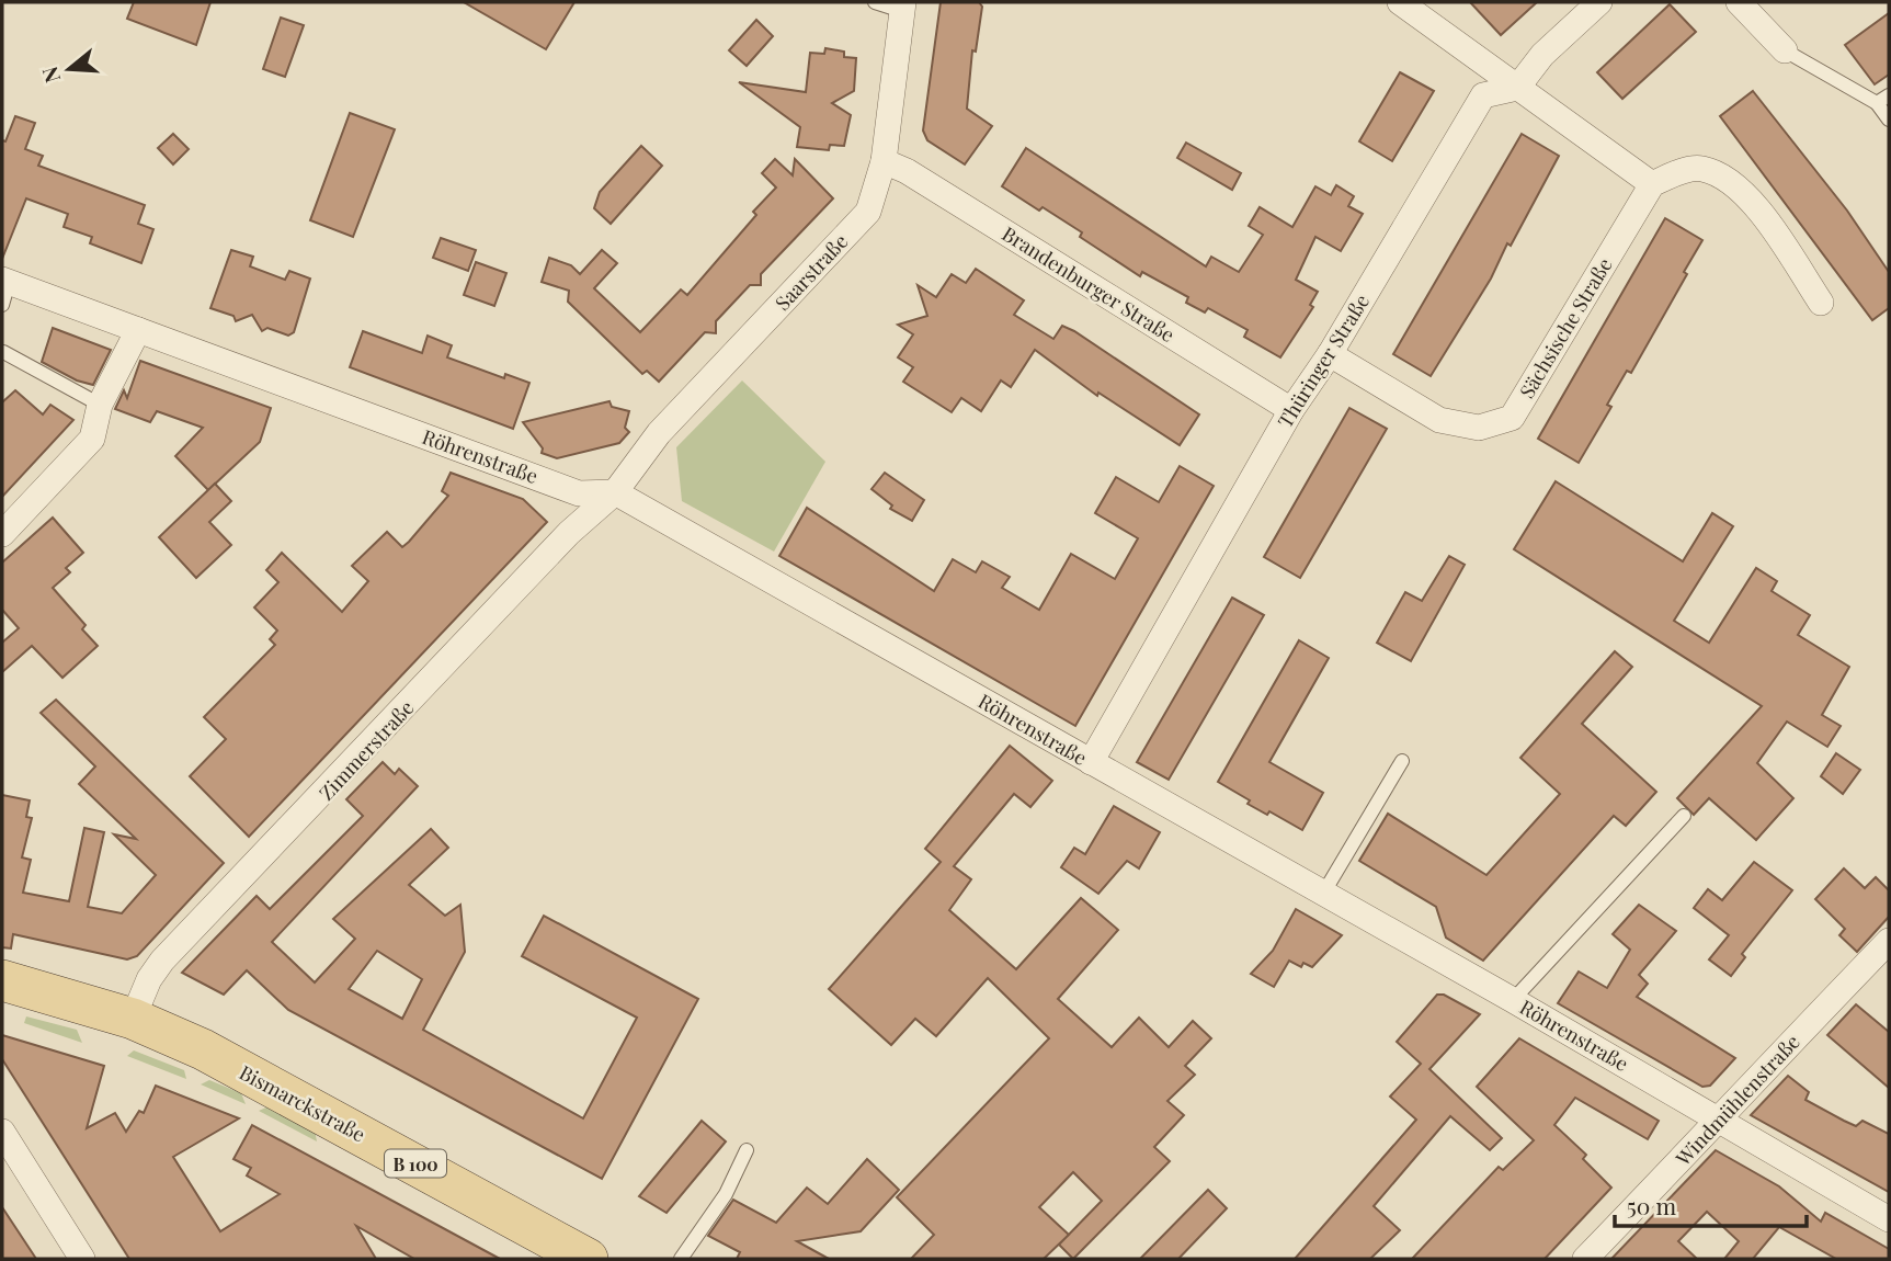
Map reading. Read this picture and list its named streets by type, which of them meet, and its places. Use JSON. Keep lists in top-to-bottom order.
{
  "streets": {
    "main road": ["Bismarckstraße", "B 100"],
    "street": [
      "Saarstraße",
      "Brandenburger Straße",
      "Sächsische Straße",
      "Thüringer Straße",
      "Röhrenstraße",
      "Zimmerstraße",
      "Windmühlenstraße"
    ]
  },
  "crossings": [
    ["Saarstraße", "Brandenburger Straße"],
    ["Saarstraße", "Röhrenstraße"],
    ["Saarstraße", "Zimmerstraße"],
    ["Brandenburger Straße", "Thüringer Straße"],
    ["Sächsische Straße", "Thüringer Straße"],
    ["Thüringer Straße", "Röhrenstraße"],
    ["Röhrenstraße", "Zimmerstraße"],
    ["Röhrenstraße", "Windmühlenstraße"],
    ["Zimmerstraße", "Bismarckstraße"]
  ],
  "scale_bar": "50 m",
  "north": "left"
}
